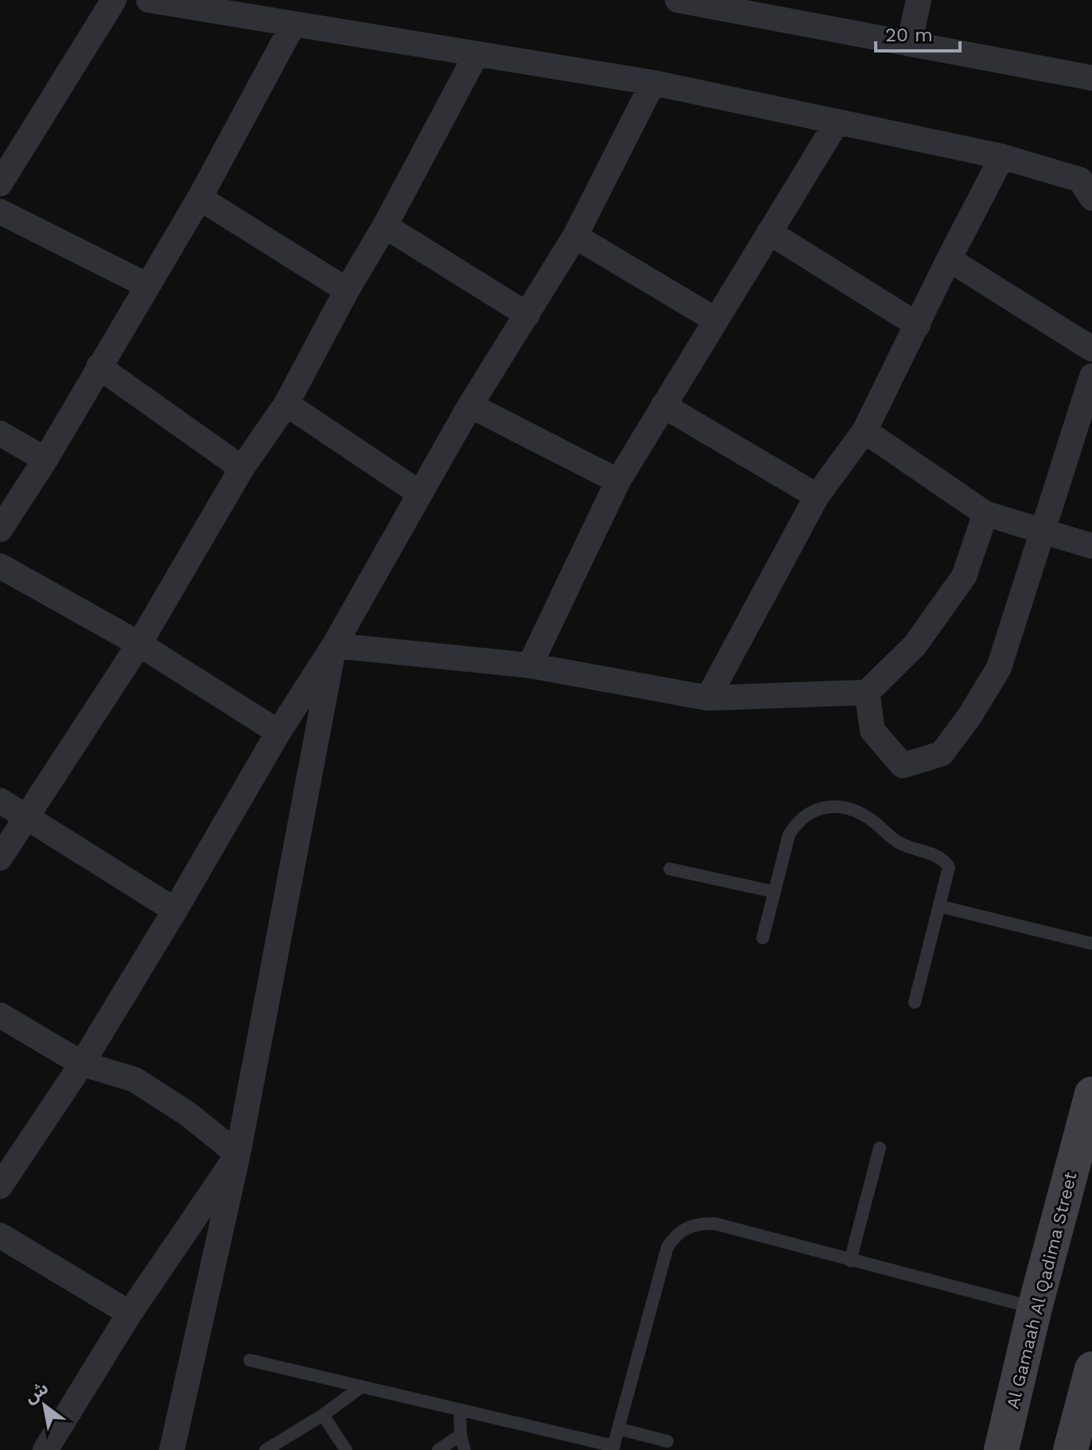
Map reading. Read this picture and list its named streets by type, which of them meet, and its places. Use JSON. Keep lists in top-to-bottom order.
{
  "streets": {
    "main road": ["Al Gamaah Al Qadima Street"]
  },
  "scale_bar": "20 m",
  "north": "top left"
}
